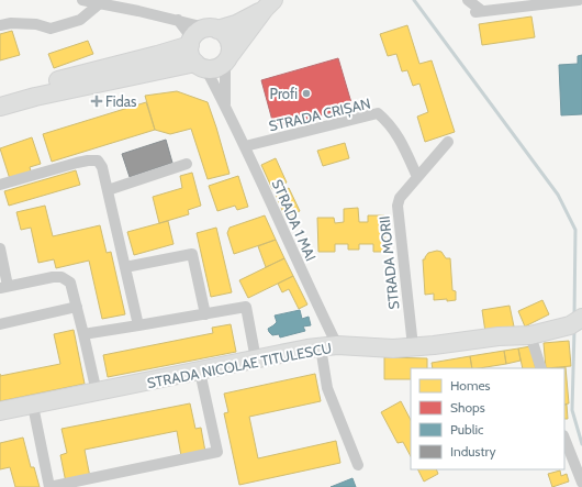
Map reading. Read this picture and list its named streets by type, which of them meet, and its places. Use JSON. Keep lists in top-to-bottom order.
{
  "streets": {
    "main road": ["STRADA NICOLAE TITULESCU"],
    "street": ["STRADA CRIȘAN", "STRADA 1 MAI", "STRADA MORII"]
  },
  "crossings": [
    ["STRADA CRIȘAN", "STRADA 1 MAI"],
    ["STRADA CRIȘAN", "STRADA MORII"],
    ["STRADA 1 MAI", "STRADA NICOLAE TITULESCU"],
    ["STRADA MORII", "STRADA NICOLAE TITULESCU"]
  ],
  "places": {
    "other": ["Profi"],
    "health": ["Fidas"]
  },
  "legend": [
    "Homes",
    "Shops",
    "Public",
    "Industry"
  ]
}
